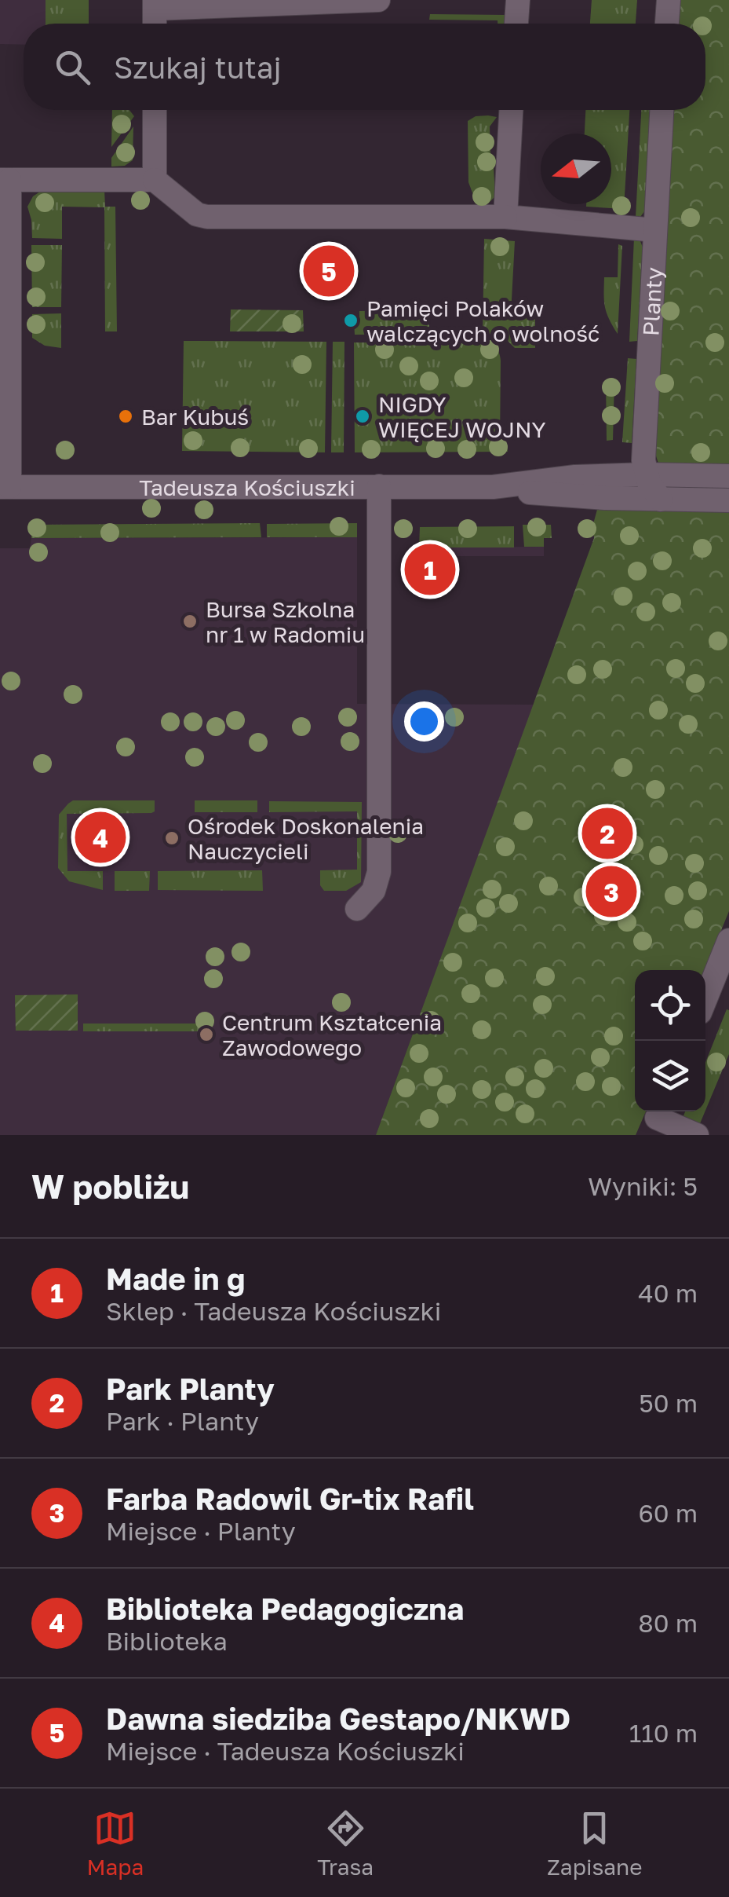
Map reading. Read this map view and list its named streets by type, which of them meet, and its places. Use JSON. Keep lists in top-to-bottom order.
{
  "streets": {
    "street": ["Planty", "Tadeusza Kościuszki"]
  },
  "crossings": [
    ["Planty", "Tadeusza Kościuszki"]
  ],
  "places": [
    "Pamięci Polaków walczących o wolność",
    "Bar Kubuś",
    "NIGDY WIĘCEJ WOJNY",
    "Bursa Szkolna nr 1 w Radomiu",
    "Ośrodek Doskonalenia Nauczycieli",
    "Centrum Kształcenia Zawodowego"
  ],
  "north": "left",
  "page": {
    "search": "Szukaj tutaj",
    "pins": [
      "5",
      "1",
      "2",
      "4",
      "3"
    ],
    "heading": ["W pobliżu", "Wyniki: 5"],
    "list": [
      {
        "mark": "1",
        "name": "Made in g",
        "note": "Sklep · Tadeusza Kościuszki",
        "value": "40 m"
      },
      {
        "mark": "2",
        "name": "Park Planty",
        "note": "Park · Planty",
        "value": "50 m"
      },
      {
        "mark": "3",
        "name": "Farba Radowil Gr-tix Rafil",
        "note": "Miejsce · Planty",
        "value": "60 m"
      },
      {
        "mark": "4",
        "name": "Biblioteka Pedagogiczna",
        "note": "Biblioteka",
        "value": "80 m"
      },
      {
        "mark": "5",
        "name": "Dawna siedziba Gestapo/NKWD",
        "note": "Miejsce · Tadeusza Kościuszki",
        "value": "110 m"
      }
    ],
    "nav": ["Mapa", "Trasa", "Zapisane"]
  }
}
